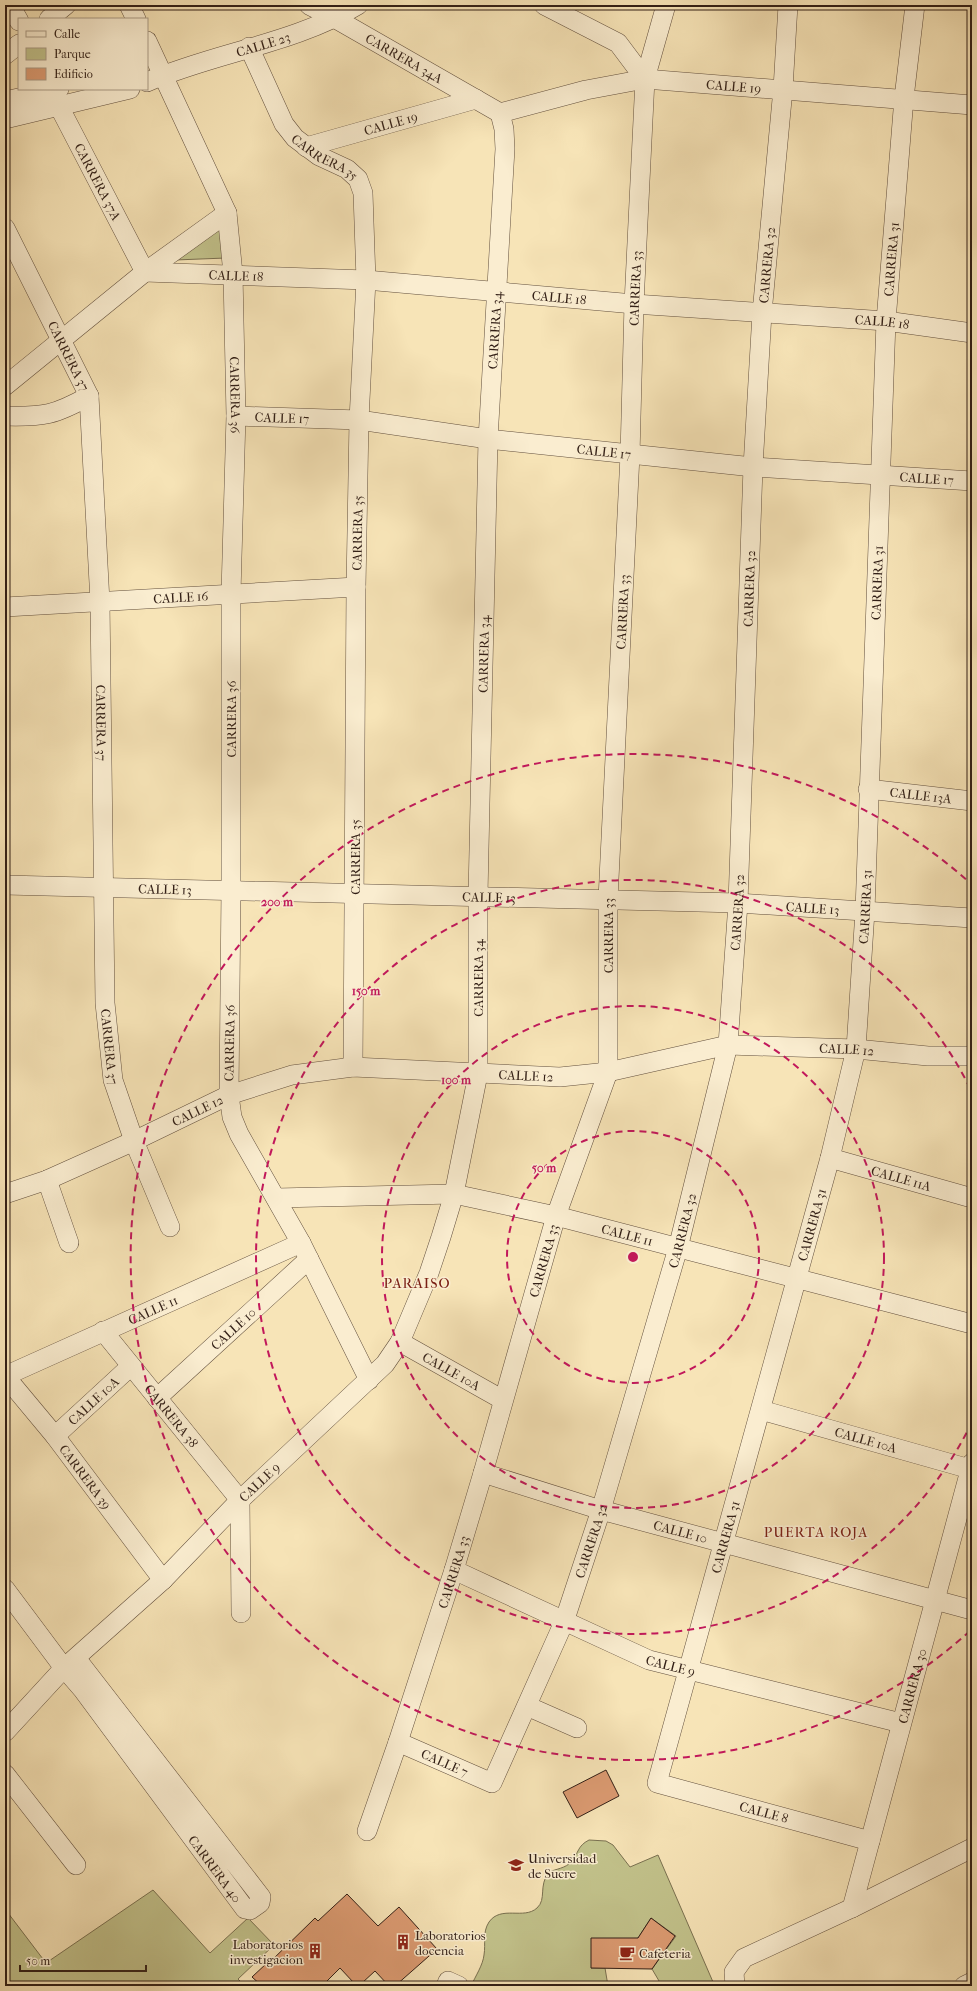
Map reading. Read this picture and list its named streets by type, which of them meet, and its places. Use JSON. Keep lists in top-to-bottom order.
{
  "streets": {
    "street": [
      "CALLE 23",
      "CARRERA 34A",
      "CALLE 19",
      "CARRERA 35",
      "CARRERA 37A",
      "CARRERA 31",
      "CARRERA 32",
      "CALLE 18",
      "CARRERA 33",
      "CARRERA 34",
      "CARRERA 37",
      "CARRERA 36",
      "CALLE 17",
      "CALLE 16",
      "CALLE 13A",
      "CALLE 13",
      "CALLE 12",
      "CALLE 11A",
      "CALLE 11",
      "CALLE 10",
      "CALLE 10A",
      "CARRERA 38",
      "CARRERA 39",
      "CALLE 9",
      "CARRERA 30",
      "CALLE 7",
      "CALLE 8",
      "CARRERA 40"
    ]
  },
  "crossings": [
    ["CALLE 23", "CARRERA 34A"],
    ["CALLE 23", "CARRERA 35"],
    ["CALLE 23", "CARRERA 36"],
    ["CARRERA 34A", "CALLE 19"],
    ["CARRERA 34A", "CARRERA 34"],
    ["CALLE 19", "CARRERA 35"],
    ["CALLE 19", "CARRERA 31"],
    ["CALLE 19", "CARRERA 32"],
    ["CALLE 19", "CARRERA 33"],
    ["CALLE 19", "CARRERA 34"],
    ["CARRERA 35", "CALLE 18"],
    ["CARRERA 35", "CALLE 17"],
    ["CARRERA 35", "CALLE 16"],
    ["CARRERA 35", "CALLE 13"],
    ["CARRERA 35", "CALLE 12"],
    ["CARRERA 37A", "CALLE 18"],
    ["CARRERA 31", "CALLE 18"],
    ["CARRERA 31", "CALLE 17"],
    ["CARRERA 31", "CALLE 13A"],
    ["CARRERA 31", "CALLE 13"],
    ["CARRERA 31", "CALLE 12"],
    ["CARRERA 31", "CALLE 11A"],
    ["CARRERA 31", "CALLE 11"],
    ["CARRERA 31", "CALLE 10"],
    ["CARRERA 31", "CALLE 10A"],
    ["CARRERA 31", "CALLE 9"],
    ["CARRERA 31", "CALLE 8"],
    ["CARRERA 32", "CALLE 18"],
    ["CARRERA 32", "CALLE 17"],
    ["CARRERA 32", "CALLE 13"],
    ["CARRERA 32", "CALLE 12"],
    ["CARRERA 32", "CALLE 11"],
    ["CARRERA 32", "CALLE 10"],
    ["CARRERA 32", "CALLE 9"],
    ["CARRERA 32", "CALLE 7"],
    ["CALLE 18", "CARRERA 33"],
    ["CALLE 18", "CARRERA 34"],
    ["CALLE 18", "CARRERA 36"],
    ["CARRERA 33", "CALLE 17"],
    ["CARRERA 33", "CALLE 13"],
    ["CARRERA 33", "CALLE 12"],
    ["CARRERA 33", "CALLE 11"],
    ["CARRERA 33", "CALLE 10"],
    ["CARRERA 33", "CALLE 10A"],
    ["CARRERA 33", "CALLE 9"],
    ["CARRERA 33", "CALLE 7"],
    ["CARRERA 34", "CALLE 17"],
    ["CARRERA 34", "CALLE 13"],
    ["CARRERA 34", "CALLE 12"],
    ["CARRERA 34", "CALLE 11"],
    ["CARRERA 34", "CALLE 9"],
    ["CARRERA 37", "CALLE 16"],
    ["CARRERA 37", "CALLE 13"],
    ["CARRERA 37", "CALLE 12"],
    ["CARRERA 36", "CALLE 17"],
    ["CARRERA 36", "CALLE 16"],
    ["CARRERA 36", "CALLE 13"],
    ["CARRERA 36", "CALLE 12"],
    ["CARRERA 36", "CALLE 11"],
    ["CARRERA 36", "CALLE 10"],
    ["CARRERA 36", "CALLE 9"],
    ["CALLE 11", "CARRERA 38"],
    ["CALLE 11", "CARRERA 39"],
    ["CALLE 11", "CALLE 9"],
    ["CALLE 10", "CARRERA 38"],
    ["CALLE 10", "CARRERA 30"],
    ["CALLE 10A", "CARRERA 38"],
    ["CALLE 10A", "CARRERA 39"],
    ["CALLE 10A", "CALLE 9"],
    ["CALLE 10A", "CARRERA 30"],
    ["CARRERA 38", "CALLE 9"],
    ["CARRERA 39", "CALLE 9"],
    ["CALLE 9", "CARRERA 30"],
    ["CALLE 9", "CARRERA 40"],
    ["CARRERA 30", "CALLE 8"]
  ],
  "districts": ["PARAISO", "PUERTA ROJA"],
  "places": {
    "school or university": ["Universidad de Sucre"],
    "building": ["Laboratorios docencia", "Laboratorios investigacion"],
    "cafe": ["Cafeteria"]
  },
  "legend": ["Calle", "Parque", "Edificio"],
  "scale_bar": "50 m",
  "rings": [
    "200 m",
    "150 m",
    "100 m",
    "50 m"
  ]
}
